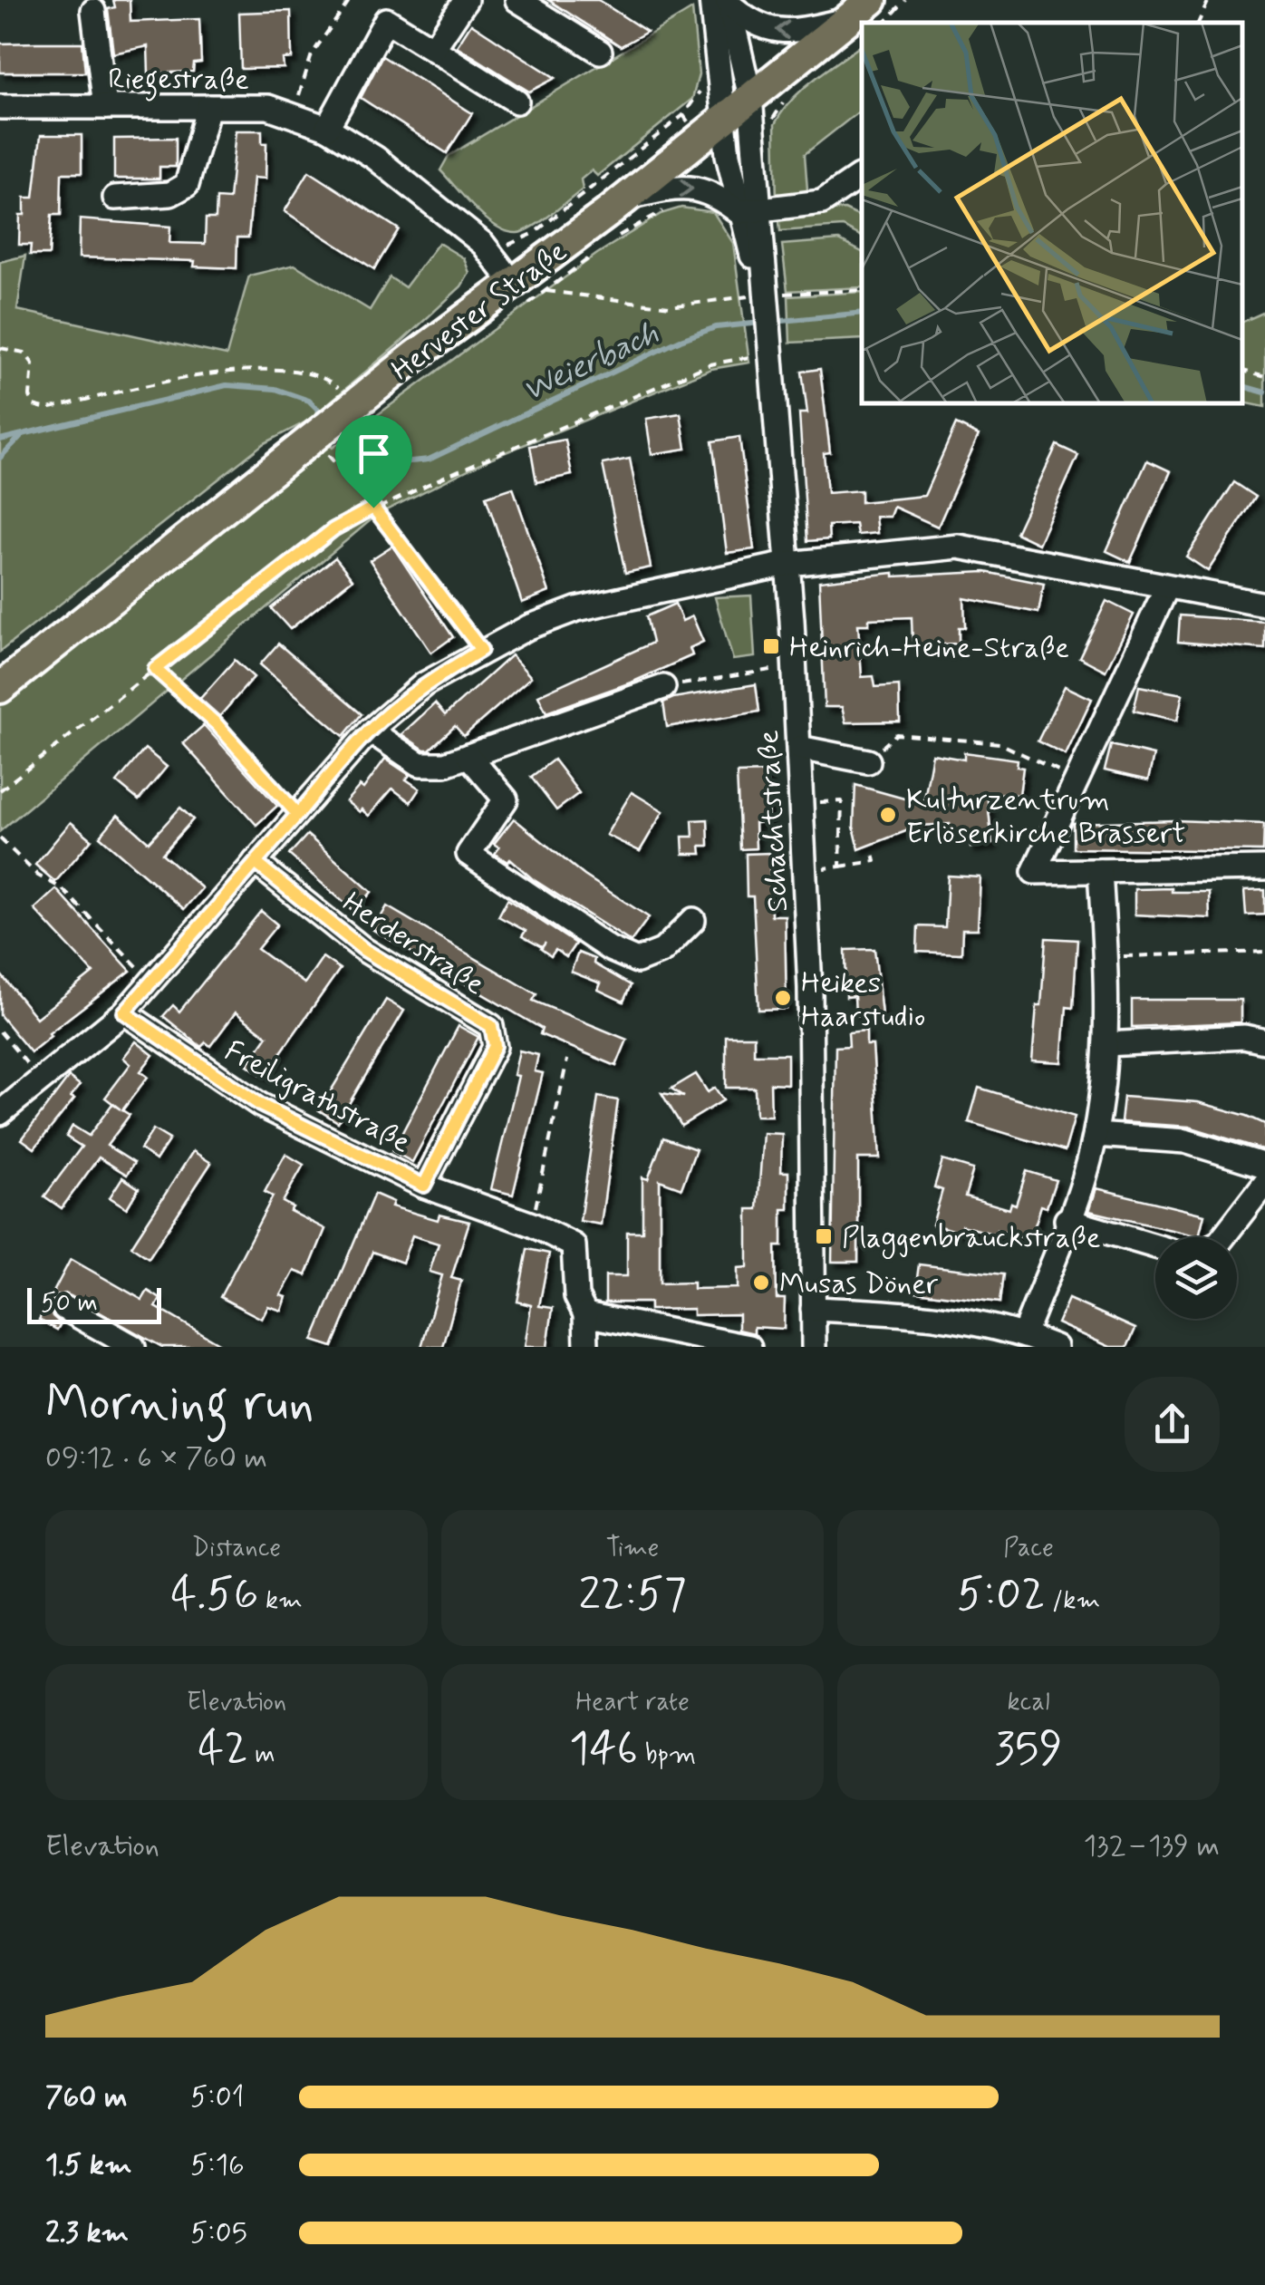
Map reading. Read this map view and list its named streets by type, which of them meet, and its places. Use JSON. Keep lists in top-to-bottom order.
{
  "streets": {
    "main road": ["Hervester Straße"],
    "street": [
      "Riegestraße",
      "Schachtstraße",
      "Herderstraße",
      "Freiligrathstraße"
    ]
  },
  "crossings": [
    ["Riegestraße", "Hervester Straße"],
    ["Hervester Straße", "Schachtstraße"],
    ["Herderstraße", "Freiligrathstraße"]
  ],
  "water": ["Weierbach"],
  "places": {
    "transit": ["Heinrich-Heine-Straße", "Plaggenbrauckstraße"],
    "other": ["Kulturzentrum Erlöserkirche Brassert", "Heikes Haarstudio", "Musas Döner"]
  },
  "scale_bar": "50 m",
  "page": {
    "scale": "50 m",
    "heading": ["Morning run", "09:12 · 6 × 760 m"],
    "stats": [
      ["Distance", "4.56 km"],
      ["Time", "22:57"],
      ["Pace", "5:02 /km"],
      ["Elevation", "42 m"],
      ["Heart rate", "146 bpm"],
      ["kcal", "359"]
    ],
    "chart": ["Elevation", "132–139 m"],
    "list": [
      {
        "name": "760 m",
        "note": "5:01"
      },
      {
        "name": "1.5 km",
        "note": "5:16"
      },
      {
        "name": "2.3 km",
        "note": "5:05"
      }
    ]
  }
}
